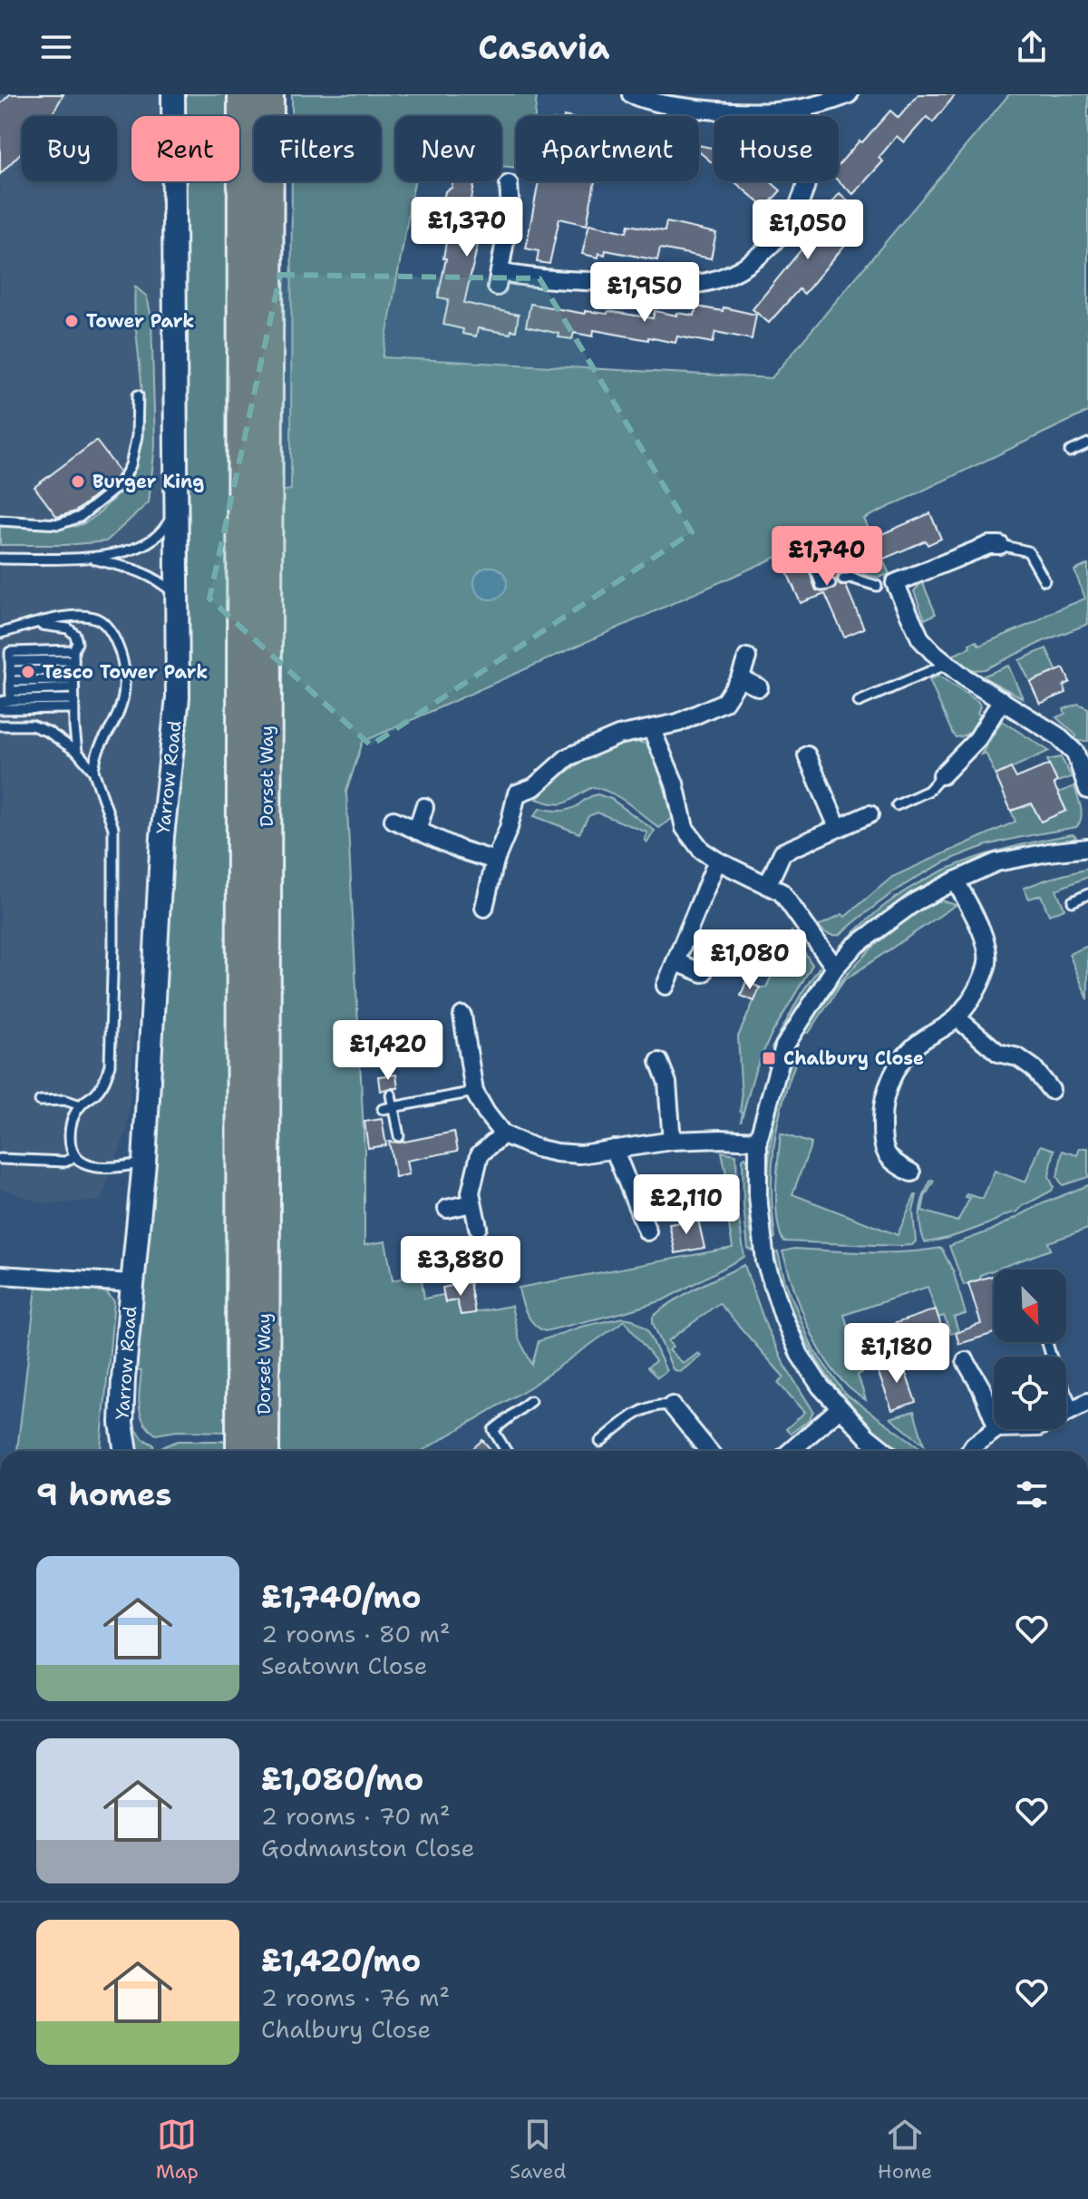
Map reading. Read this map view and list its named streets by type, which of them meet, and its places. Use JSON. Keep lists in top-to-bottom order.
{
  "streets": {
    "highway": ["Dorset Way"],
    "street": ["Yarrow Road"]
  },
  "places": {
    "other": ["Tower Park", "Burger King", "Tesco Tower Park"],
    "transit": ["Chalbury Close"]
  },
  "north": "bottom right",
  "page": {
    "header": "Casavia",
    "chip": [
      "Buy",
      "Rent",
      "Filters",
      "New",
      "Apartment",
      "House"
    ],
    "price": [
      "£1,370",
      "£1,050",
      "£1,950",
      "£1,740",
      "£1,080",
      "£1,420",
      "£2,110",
      "£3,880",
      "£1,180"
    ],
    "heading": "9 homes",
    "list": [
      {
        "name": "£1,740/mo",
        "note": "2 rooms · 80 m² · Seatown Close"
      },
      {
        "name": "£1,080/mo",
        "note": "2 rooms · 70 m² · Godmanston Close"
      },
      {
        "name": "£1,420/mo",
        "note": "2 rooms · 76 m² · Chalbury Close"
      }
    ],
    "tabs": ["Map", "Saved", "Home"]
  }
}
